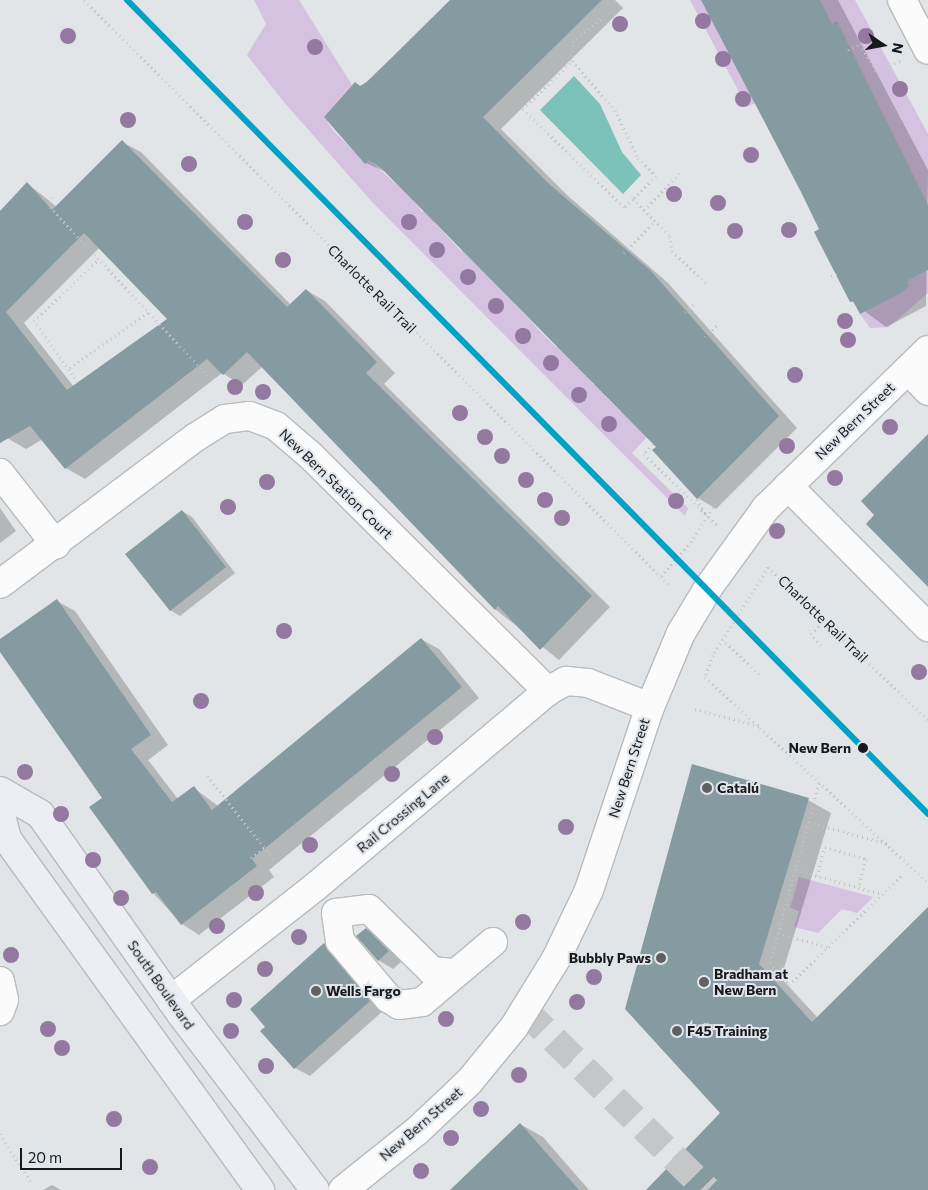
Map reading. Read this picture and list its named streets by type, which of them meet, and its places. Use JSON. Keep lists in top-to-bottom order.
{
  "streets": {
    "main road": ["South Boulevard"],
    "street": ["New Bern Street", "New Bern Station Court", "Rail Crossing Lane"],
    "path": ["Charlotte Rail Trail"]
  },
  "crossings": [
    ["New Bern Street", "Rail Crossing Lane"],
    ["New Bern Station Court", "Rail Crossing Lane"],
    ["Rail Crossing Lane", "South Boulevard"]
  ],
  "places": [
    "New Bern",
    "Catalú",
    "Bubbly Paws",
    "Bradham at New Bern",
    "Wells Fargo",
    "F45 Training"
  ],
  "scale_bar": "20 m",
  "north": "right"
}
